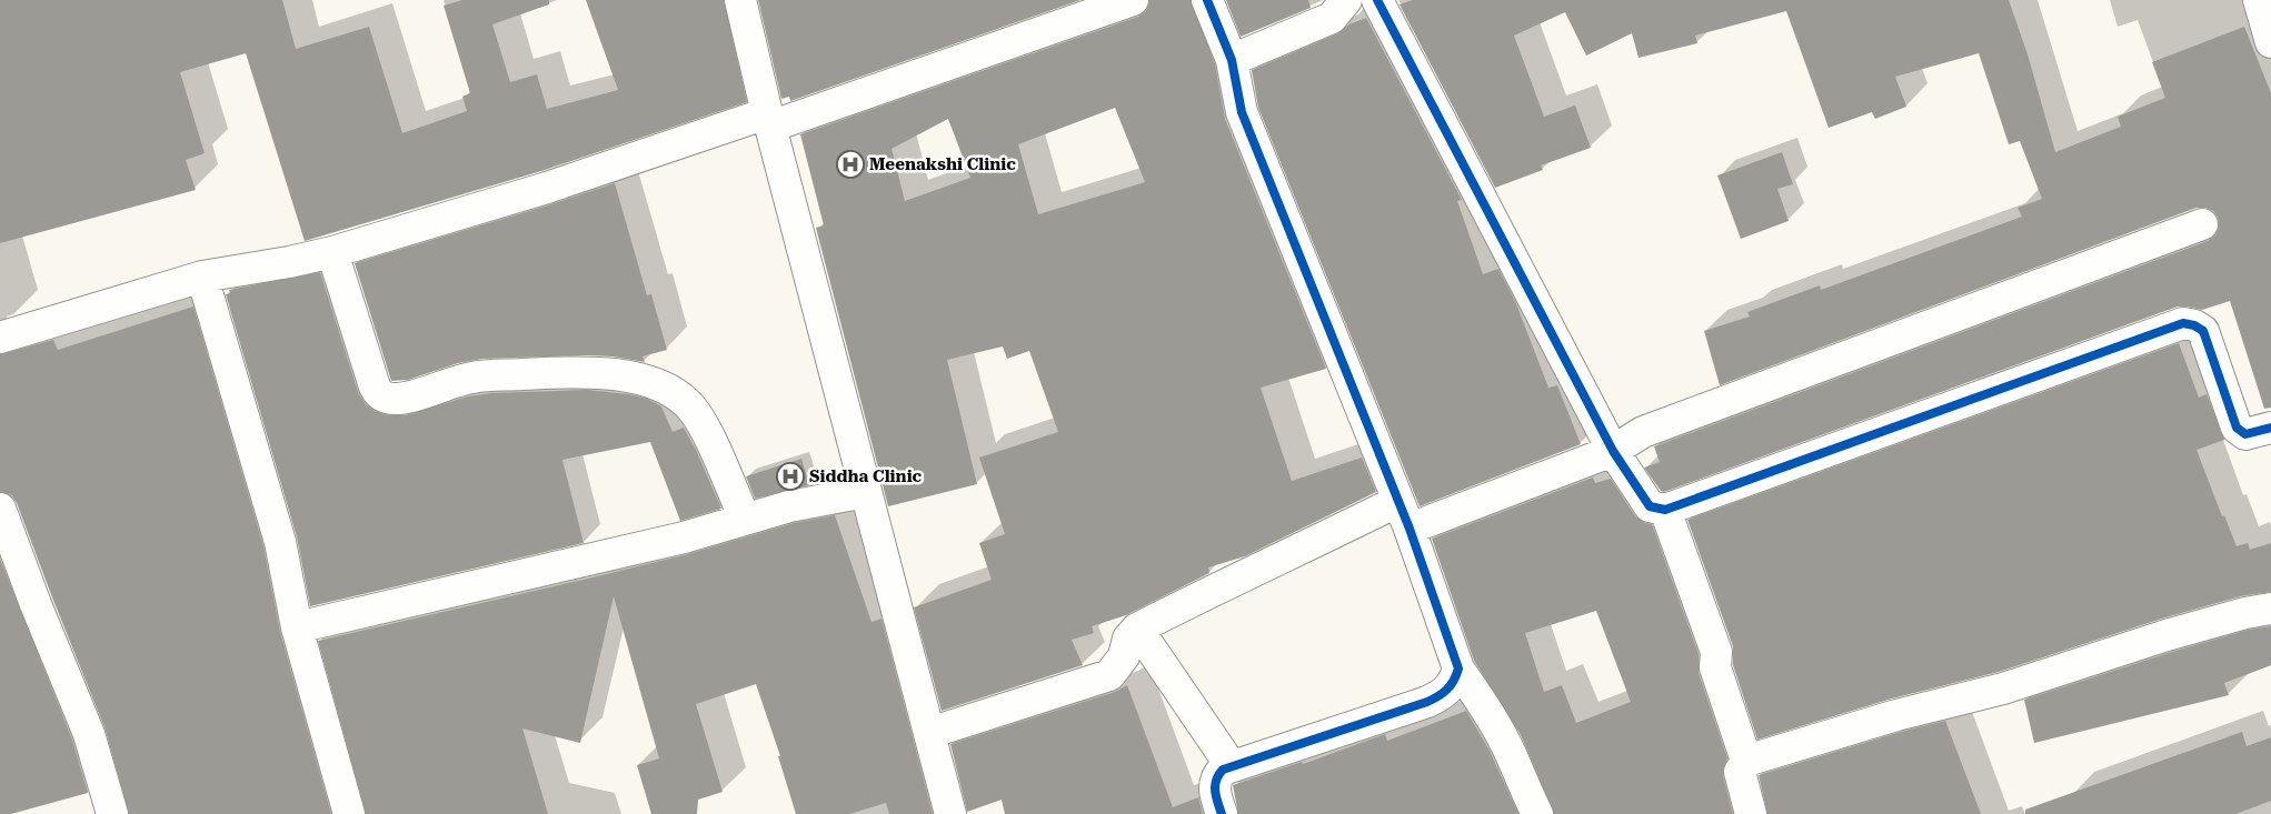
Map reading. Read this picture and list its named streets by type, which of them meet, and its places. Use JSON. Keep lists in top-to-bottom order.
{
  "places": {
    "hospital": ["Meenakshi Clinic", "Siddha Clinic"]
  }
}
